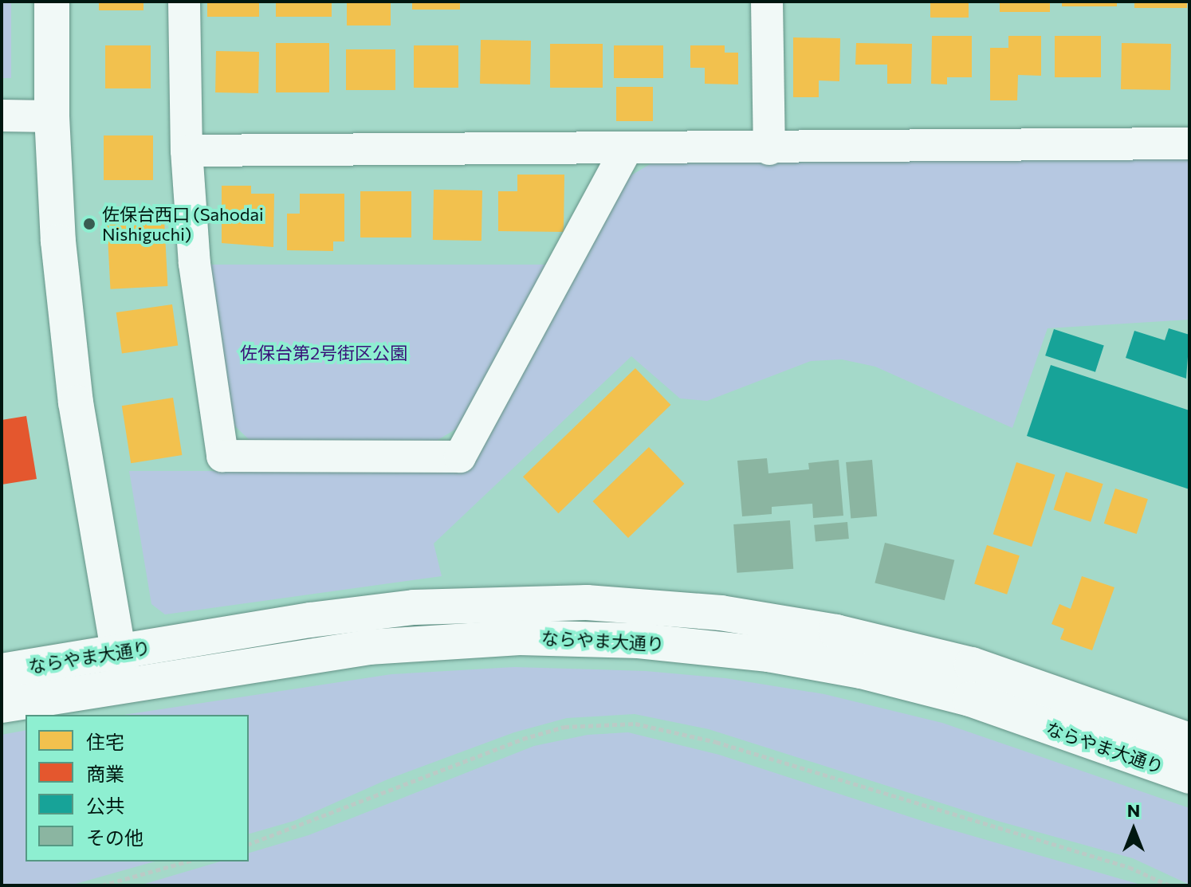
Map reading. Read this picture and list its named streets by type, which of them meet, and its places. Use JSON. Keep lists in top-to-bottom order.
{
  "streets": {
    "street": ["ならやま大通り"]
  },
  "parks": ["佐保台第2号街区公園"],
  "places": ["佐保台西口 (Sahodai Nishiguchi)"],
  "legend": [
    "住宅",
    "商業",
    "公共",
    "その他"
  ],
  "north": "top"
}
